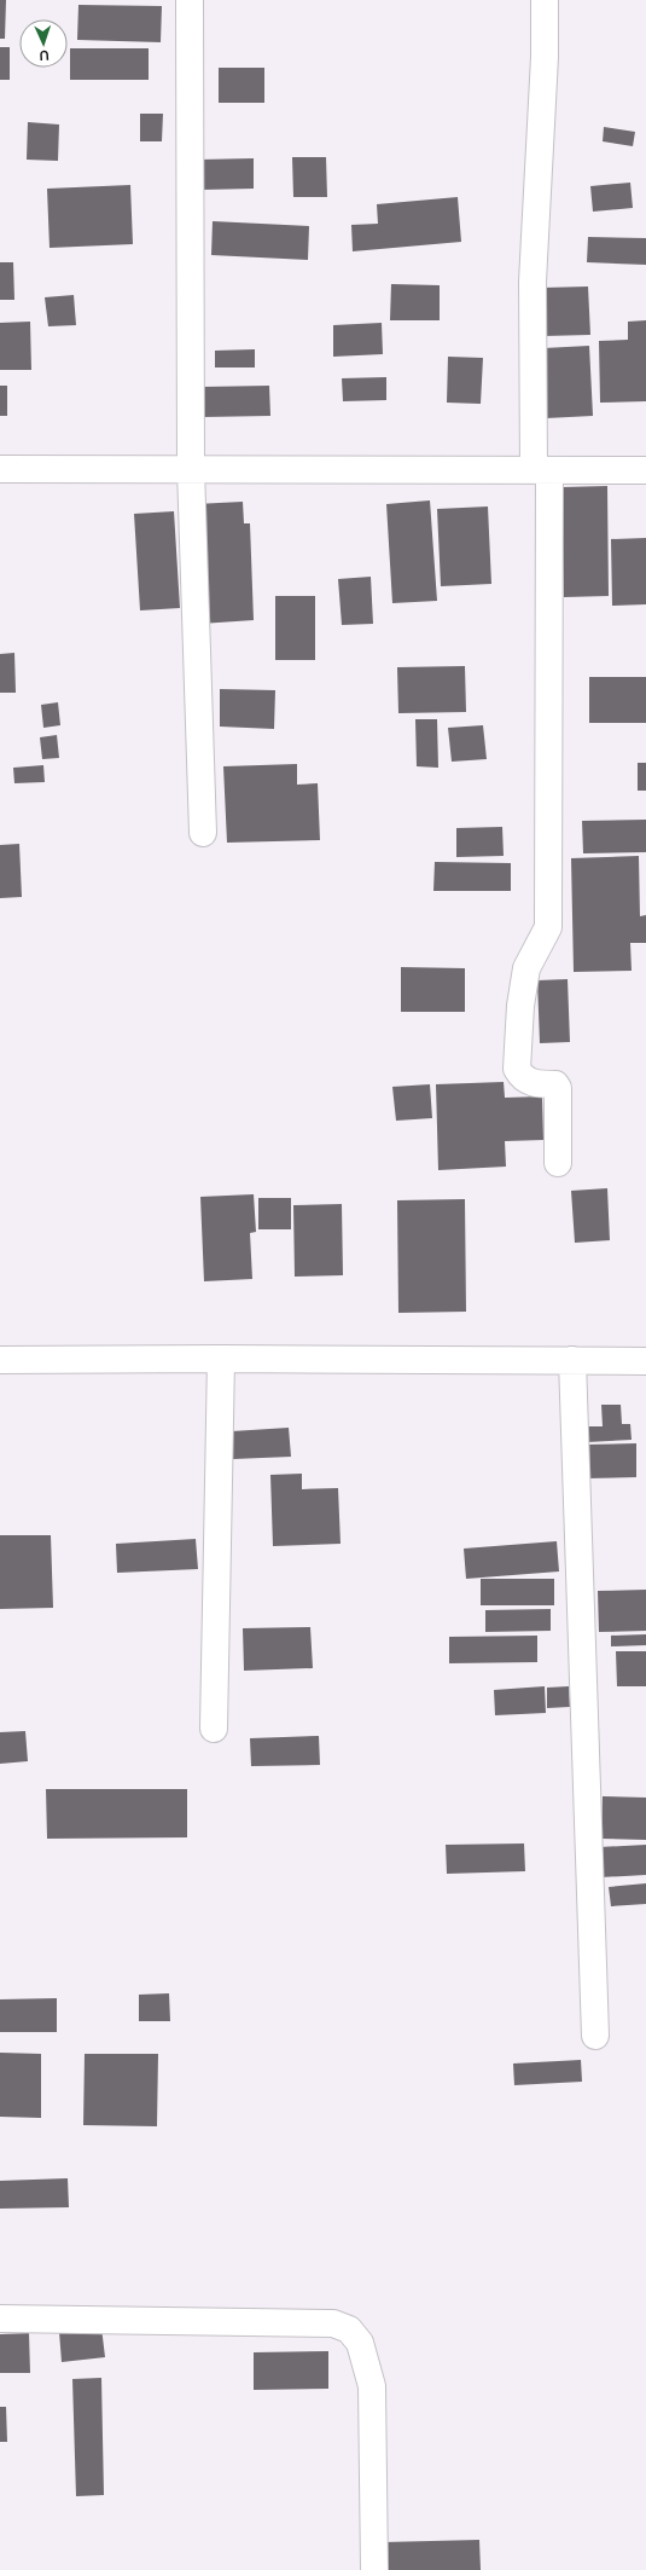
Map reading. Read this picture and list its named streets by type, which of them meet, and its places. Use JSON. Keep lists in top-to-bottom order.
{
  "north": "bottom"
}
